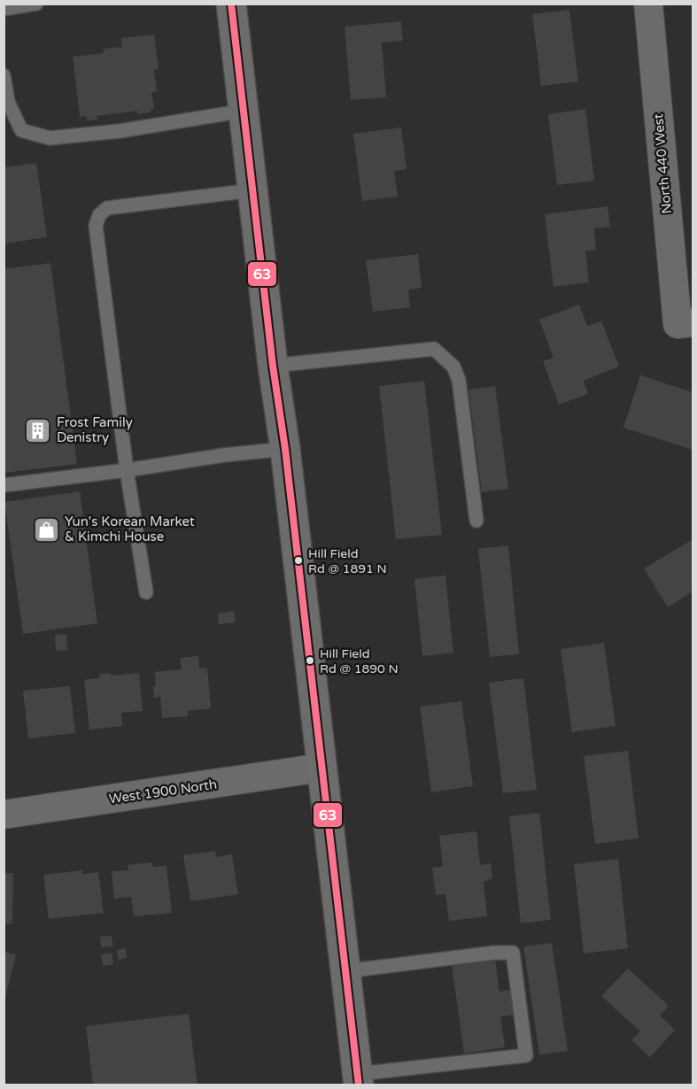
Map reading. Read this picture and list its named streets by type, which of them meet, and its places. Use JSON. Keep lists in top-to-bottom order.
{
  "streets": {
    "street": ["North 440 West", "West 1900 North"]
  },
  "places": {
    "building": ["Frost Family Denistry"],
    "shop": ["Yun's Korean Market & Kimchi House"],
    "other": ["Hill Field Rd @ 1891 N", "Hill Field Rd @ 1890 N"]
  },
  "lines": ["transit line 63"]
}
